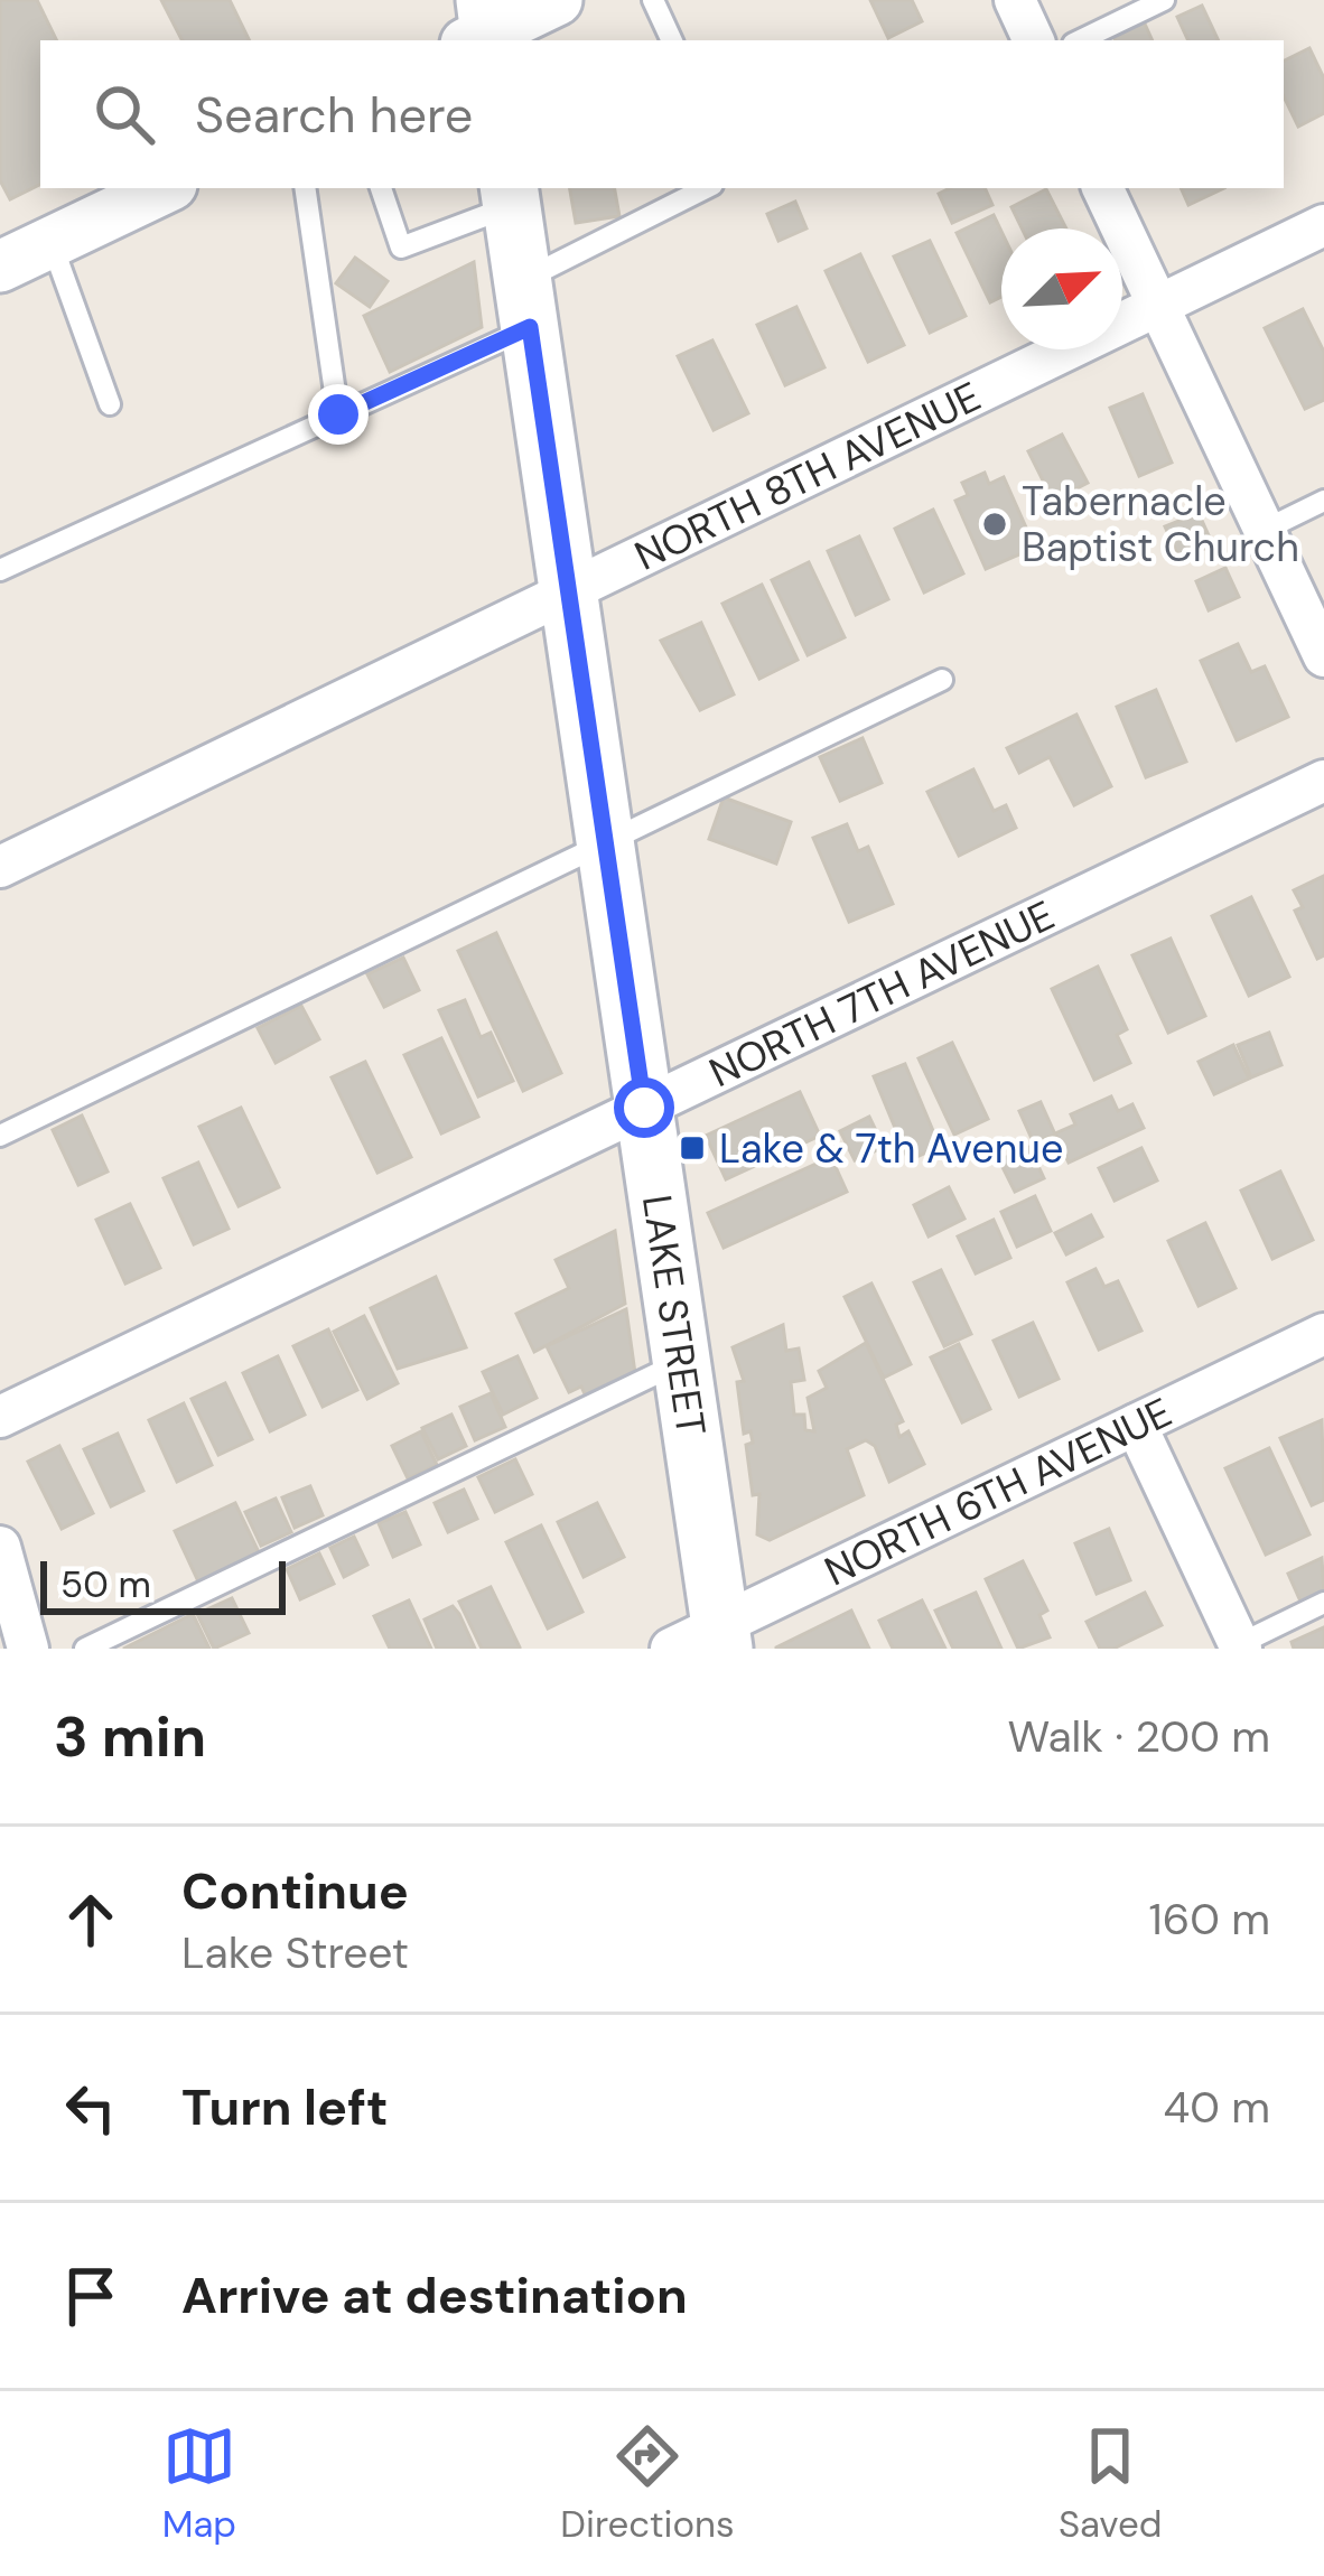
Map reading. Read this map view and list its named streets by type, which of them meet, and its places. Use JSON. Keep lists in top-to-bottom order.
{
  "streets": {
    "main road": ["LAKE STREET"],
    "street": ["NORTH 8TH AVENUE", "NORTH 7TH AVENUE", "NORTH 6TH AVENUE"]
  },
  "crossings": [
    ["NORTH 8TH AVENUE", "LAKE STREET"],
    ["NORTH 7TH AVENUE", "LAKE STREET"],
    ["LAKE STREET", "NORTH 6TH AVENUE"]
  ],
  "places": {
    "other": ["Tabernacle Baptist Church"],
    "transit": ["Lake & 7th Avenue"]
  },
  "scale_bar": "50 m",
  "north": "top right",
  "page": {
    "search": "Search here",
    "scale": "50 m",
    "heading": ["3 min", "Walk · 200 m"],
    "list": [
      ["Continue", "Lake Street", "160 m"],
      ["Turn left", "40 m"],
      "Arrive at destination"
    ],
    "nav": ["Map", "Directions", "Saved"]
  }
}
